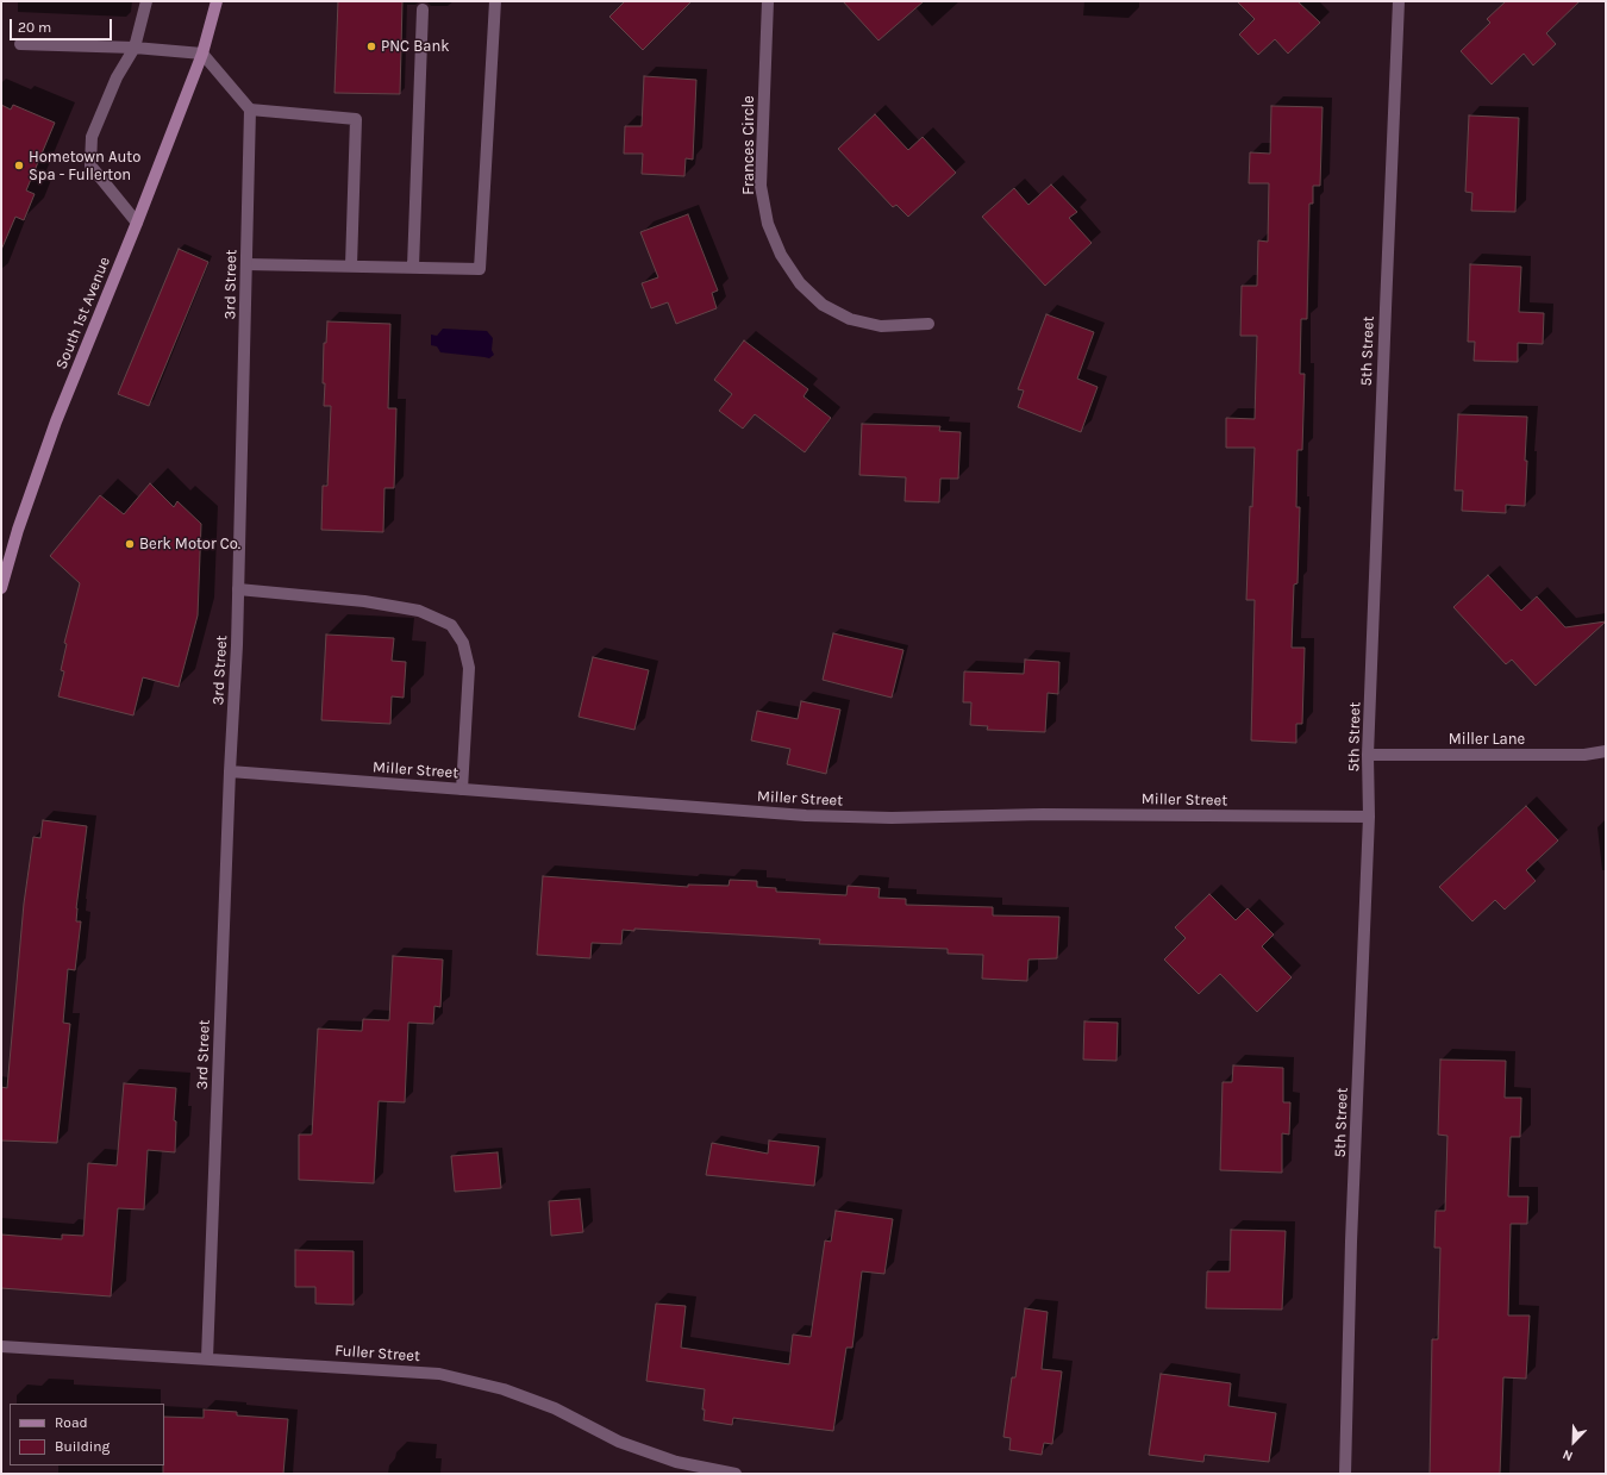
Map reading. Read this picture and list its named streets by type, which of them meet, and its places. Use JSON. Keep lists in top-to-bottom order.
{
  "streets": {
    "main road": ["South 1st Avenue"],
    "street": [
      "Frances Circle",
      "3rd Street",
      "5th Street",
      "Miller Lane",
      "Miller Street",
      "Fuller Street"
    ]
  },
  "crossings": [
    ["3rd Street", "Miller Street"],
    ["3rd Street", "Fuller Street"],
    ["5th Street", "Miller Lane"],
    ["5th Street", "Miller Street"]
  ],
  "places": ["PNC Bank", "Hometown Auto Spa - Fullerton", "Berk Motor Co."],
  "legend": ["Road", "Building"],
  "scale_bar": "20 m",
  "north": "bottom left"
}
